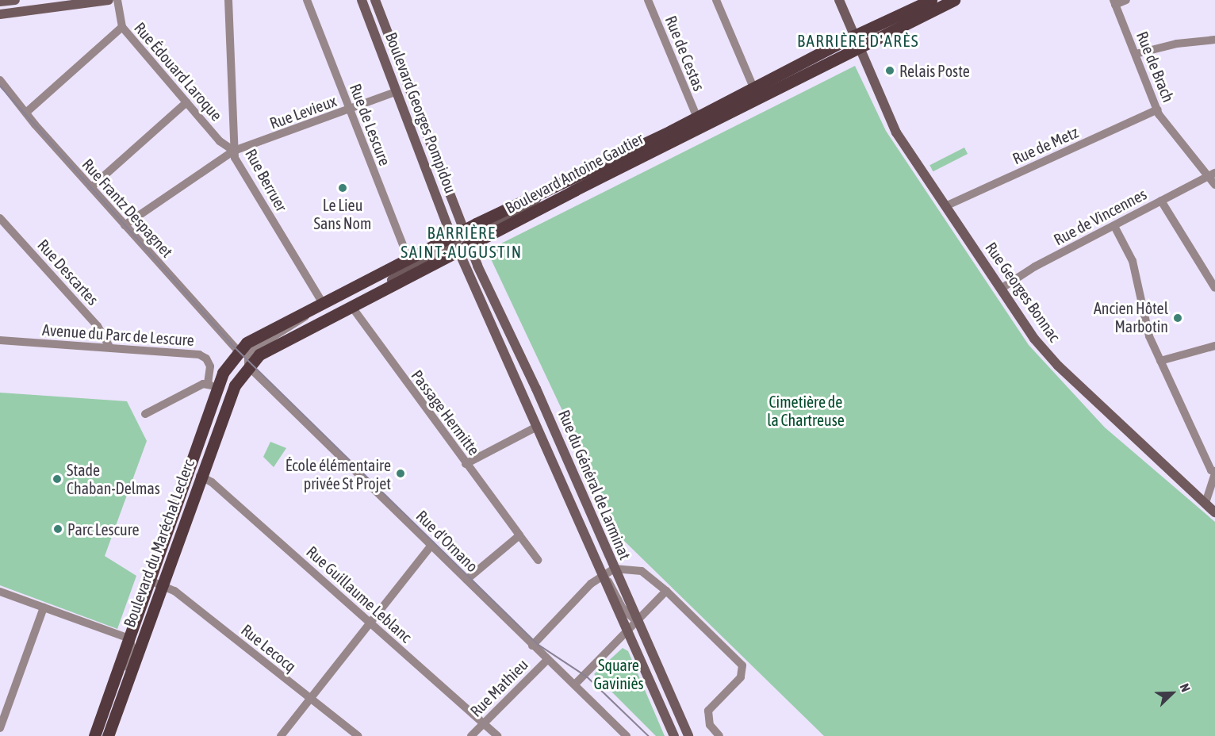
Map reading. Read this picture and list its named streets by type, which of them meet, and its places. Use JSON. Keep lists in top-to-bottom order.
{
  "streets": {
    "main road": [
      "Boulevard Georges Pompidou",
      "Boulevard Antoine Gautier",
      "Rue Georges Bonnac",
      "Rue du Général de Larminat",
      "Boulevard du Maréchal Leclerc"
    ],
    "street": [
      "Rue de Cestas",
      "Rue de Brach",
      "Rue Édouard Laroque",
      "Rue Levieux",
      "Rue de Lescure",
      "Rue de Metz",
      "Rue Berruer",
      "Rue Frantz Despagnet",
      "Rue de Vincennes",
      "Rue Descartes",
      "Avenue du Parc de Lescure",
      "Passage Hermitte",
      "Rue d'Ornano",
      "Rue Guillaume Leblanc",
      "Rue Lecocq",
      "Rue Mathieu"
    ]
  },
  "crossings": [
    ["Rue de Cestas", "Boulevard Antoine Gautier"],
    ["Rue de Brach", "Rue de Metz"],
    ["Rue de Brach", "Rue de Vincennes"],
    ["Rue Édouard Laroque", "Rue Levieux"],
    ["Rue Édouard Laroque", "Rue Berruer"],
    ["Rue Levieux", "Boulevard Georges Pompidou"],
    ["Rue Levieux", "Rue de Lescure"],
    ["Rue Levieux", "Rue Berruer"],
    ["Rue Levieux", "Rue Frantz Despagnet"],
    ["Boulevard Georges Pompidou", "Boulevard Antoine Gautier"],
    ["Boulevard Georges Pompidou", "Rue du Général de Larminat"],
    ["Rue de Lescure", "Boulevard Antoine Gautier"],
    ["Rue de Metz", "Rue Georges Bonnac"],
    ["Boulevard Antoine Gautier", "Rue Berruer"],
    ["Boulevard Antoine Gautier", "Rue Frantz Despagnet"],
    ["Boulevard Antoine Gautier", "Rue Georges Bonnac"],
    ["Boulevard Antoine Gautier", "Passage Hermitte"],
    ["Boulevard Antoine Gautier", "Rue du Général de Larminat"],
    ["Boulevard Antoine Gautier", "Rue d'Ornano"],
    ["Boulevard Antoine Gautier", "Boulevard du Maréchal Leclerc"],
    ["Rue Frantz Despagnet", "Boulevard du Maréchal Leclerc"],
    ["Rue de Vincennes", "Rue Georges Bonnac"],
    ["Rue Descartes", "Avenue du Parc de Lescure"],
    ["Avenue du Parc de Lescure", "Boulevard du Maréchal Leclerc"],
    ["Rue d'Ornano", "Boulevard du Maréchal Leclerc"],
    ["Rue d'Ornano", "Rue Mathieu"],
    ["Boulevard du Maréchal Leclerc", "Rue Guillaume Leblanc"],
    ["Boulevard du Maréchal Leclerc", "Rue Lecocq"],
    ["Rue Guillaume Leblanc", "Rue Mathieu"]
  ],
  "districts": ["BARRIÈRE D'ARÈS", "BARRIÈRE SAINT-AUGUSTIN"],
  "parks": ["Cimetière de la Chartreuse", "Square Gaviniès"],
  "places": [
    "Relais Poste",
    "Le Lieu Sans Nom",
    "Ancien Hôtel Marbotin",
    "École élémentaire privée St Projet",
    "Stade Chaban-Delmas",
    "Parc Lescure"
  ],
  "north": "top right"
}
